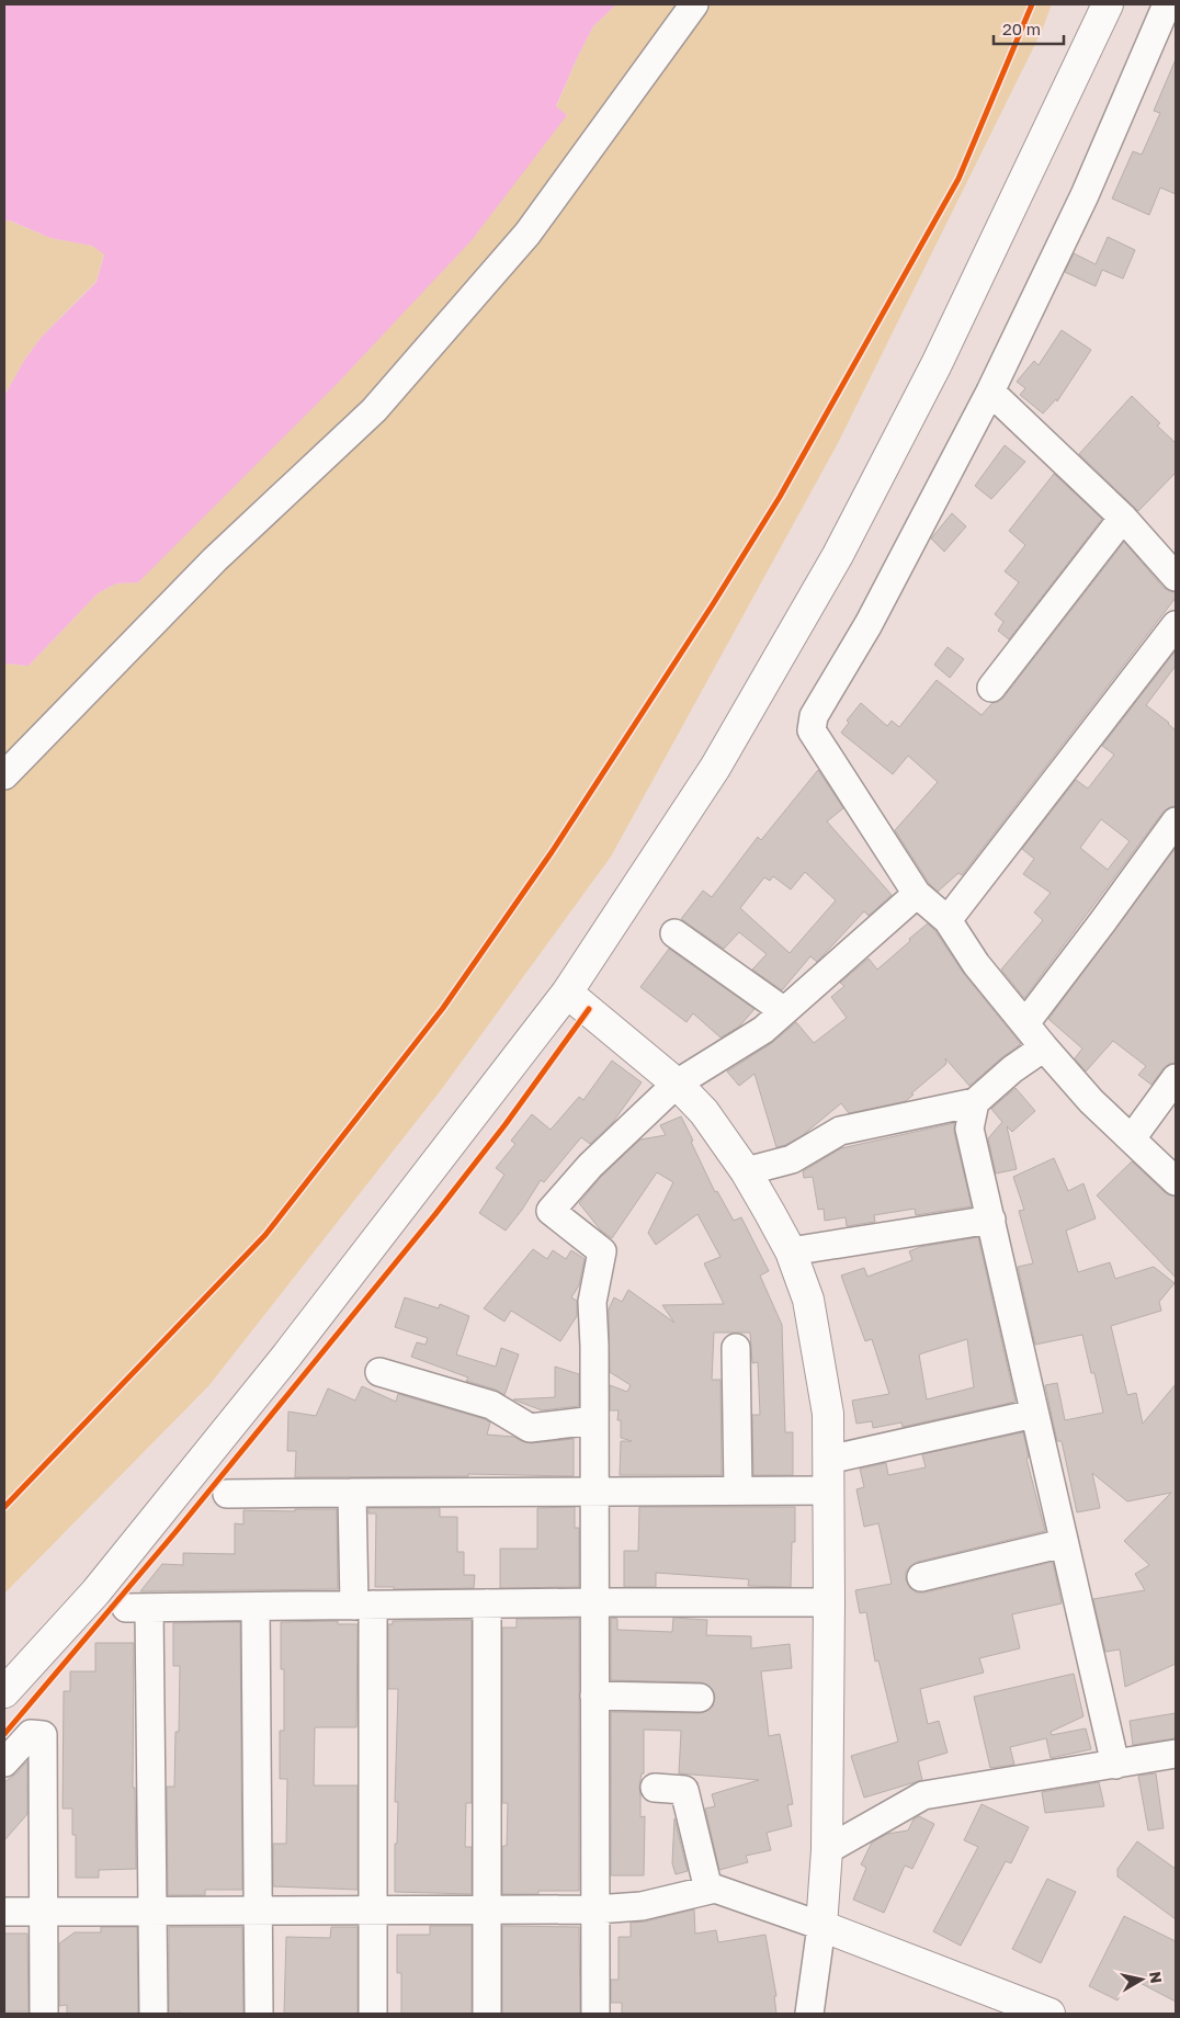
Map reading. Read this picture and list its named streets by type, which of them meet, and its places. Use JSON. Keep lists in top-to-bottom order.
{
  "scale_bar": "20 m",
  "north": "right"
}
